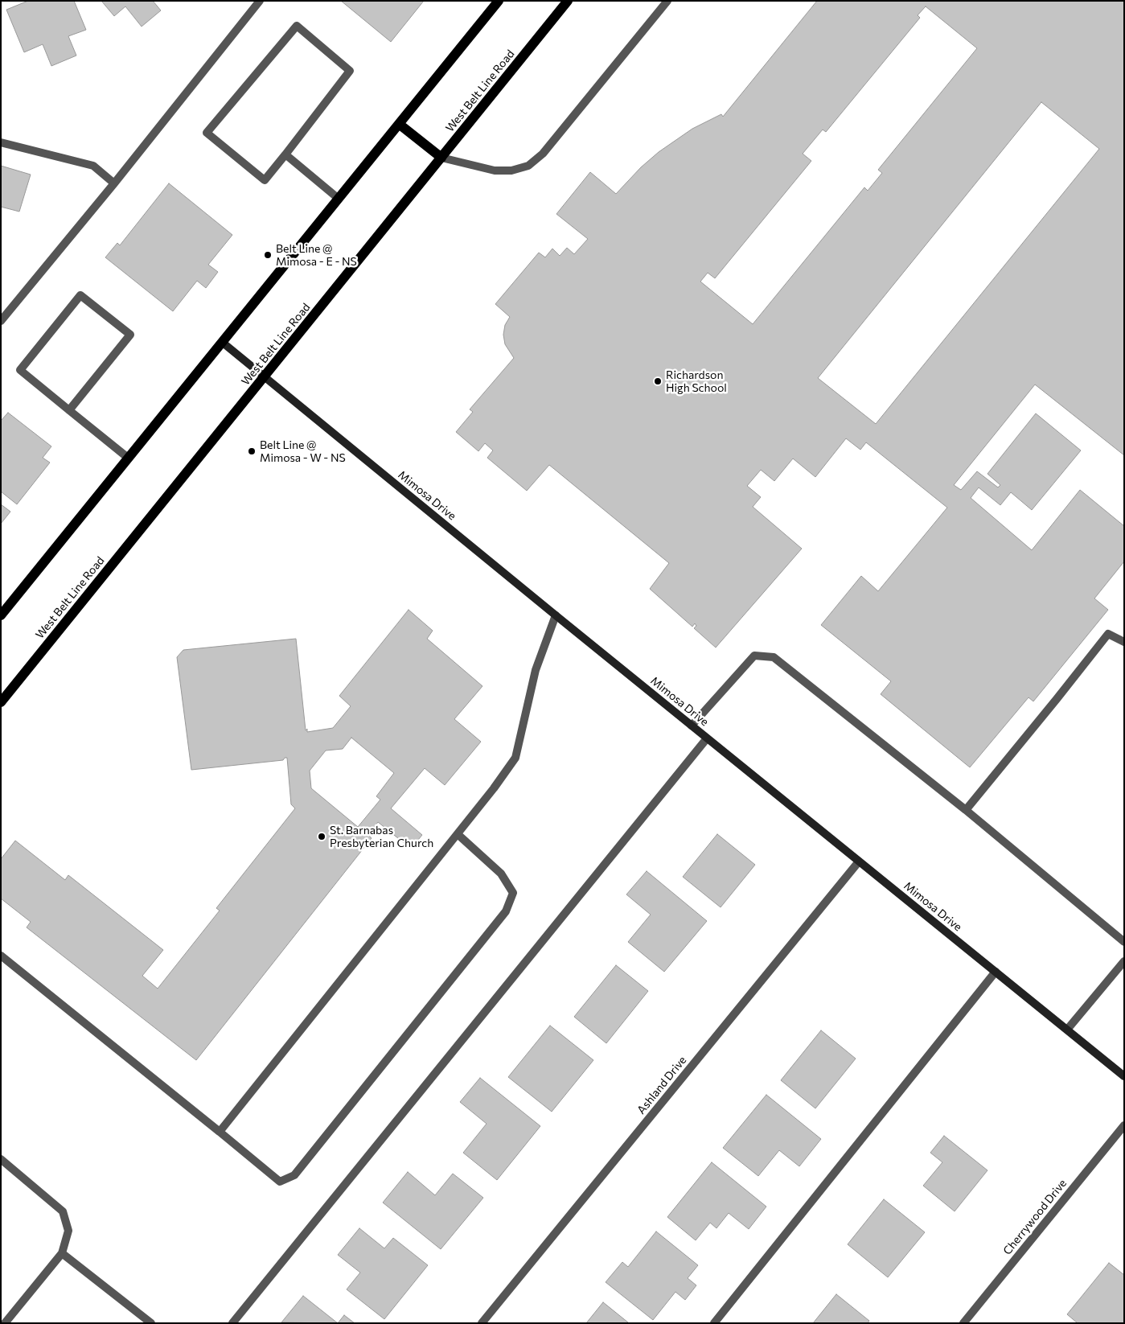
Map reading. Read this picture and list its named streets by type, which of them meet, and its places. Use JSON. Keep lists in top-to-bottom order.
{
  "streets": {
    "main road": ["West Belt Line Road"],
    "street": ["Mimosa Drive", "Ashland Drive", "Cherrywood Drive"]
  },
  "crossings": [
    ["West Belt Line Road", "Mimosa Drive"],
    ["Mimosa Drive", "Ashland Drive"]
  ],
  "places": [
    "Belt Line @ Mimosa - E - NS",
    "Richardson High School",
    "Belt Line @ Mimosa - W - NS",
    "St. Barnabas Presbyterian Church"
  ]
}
